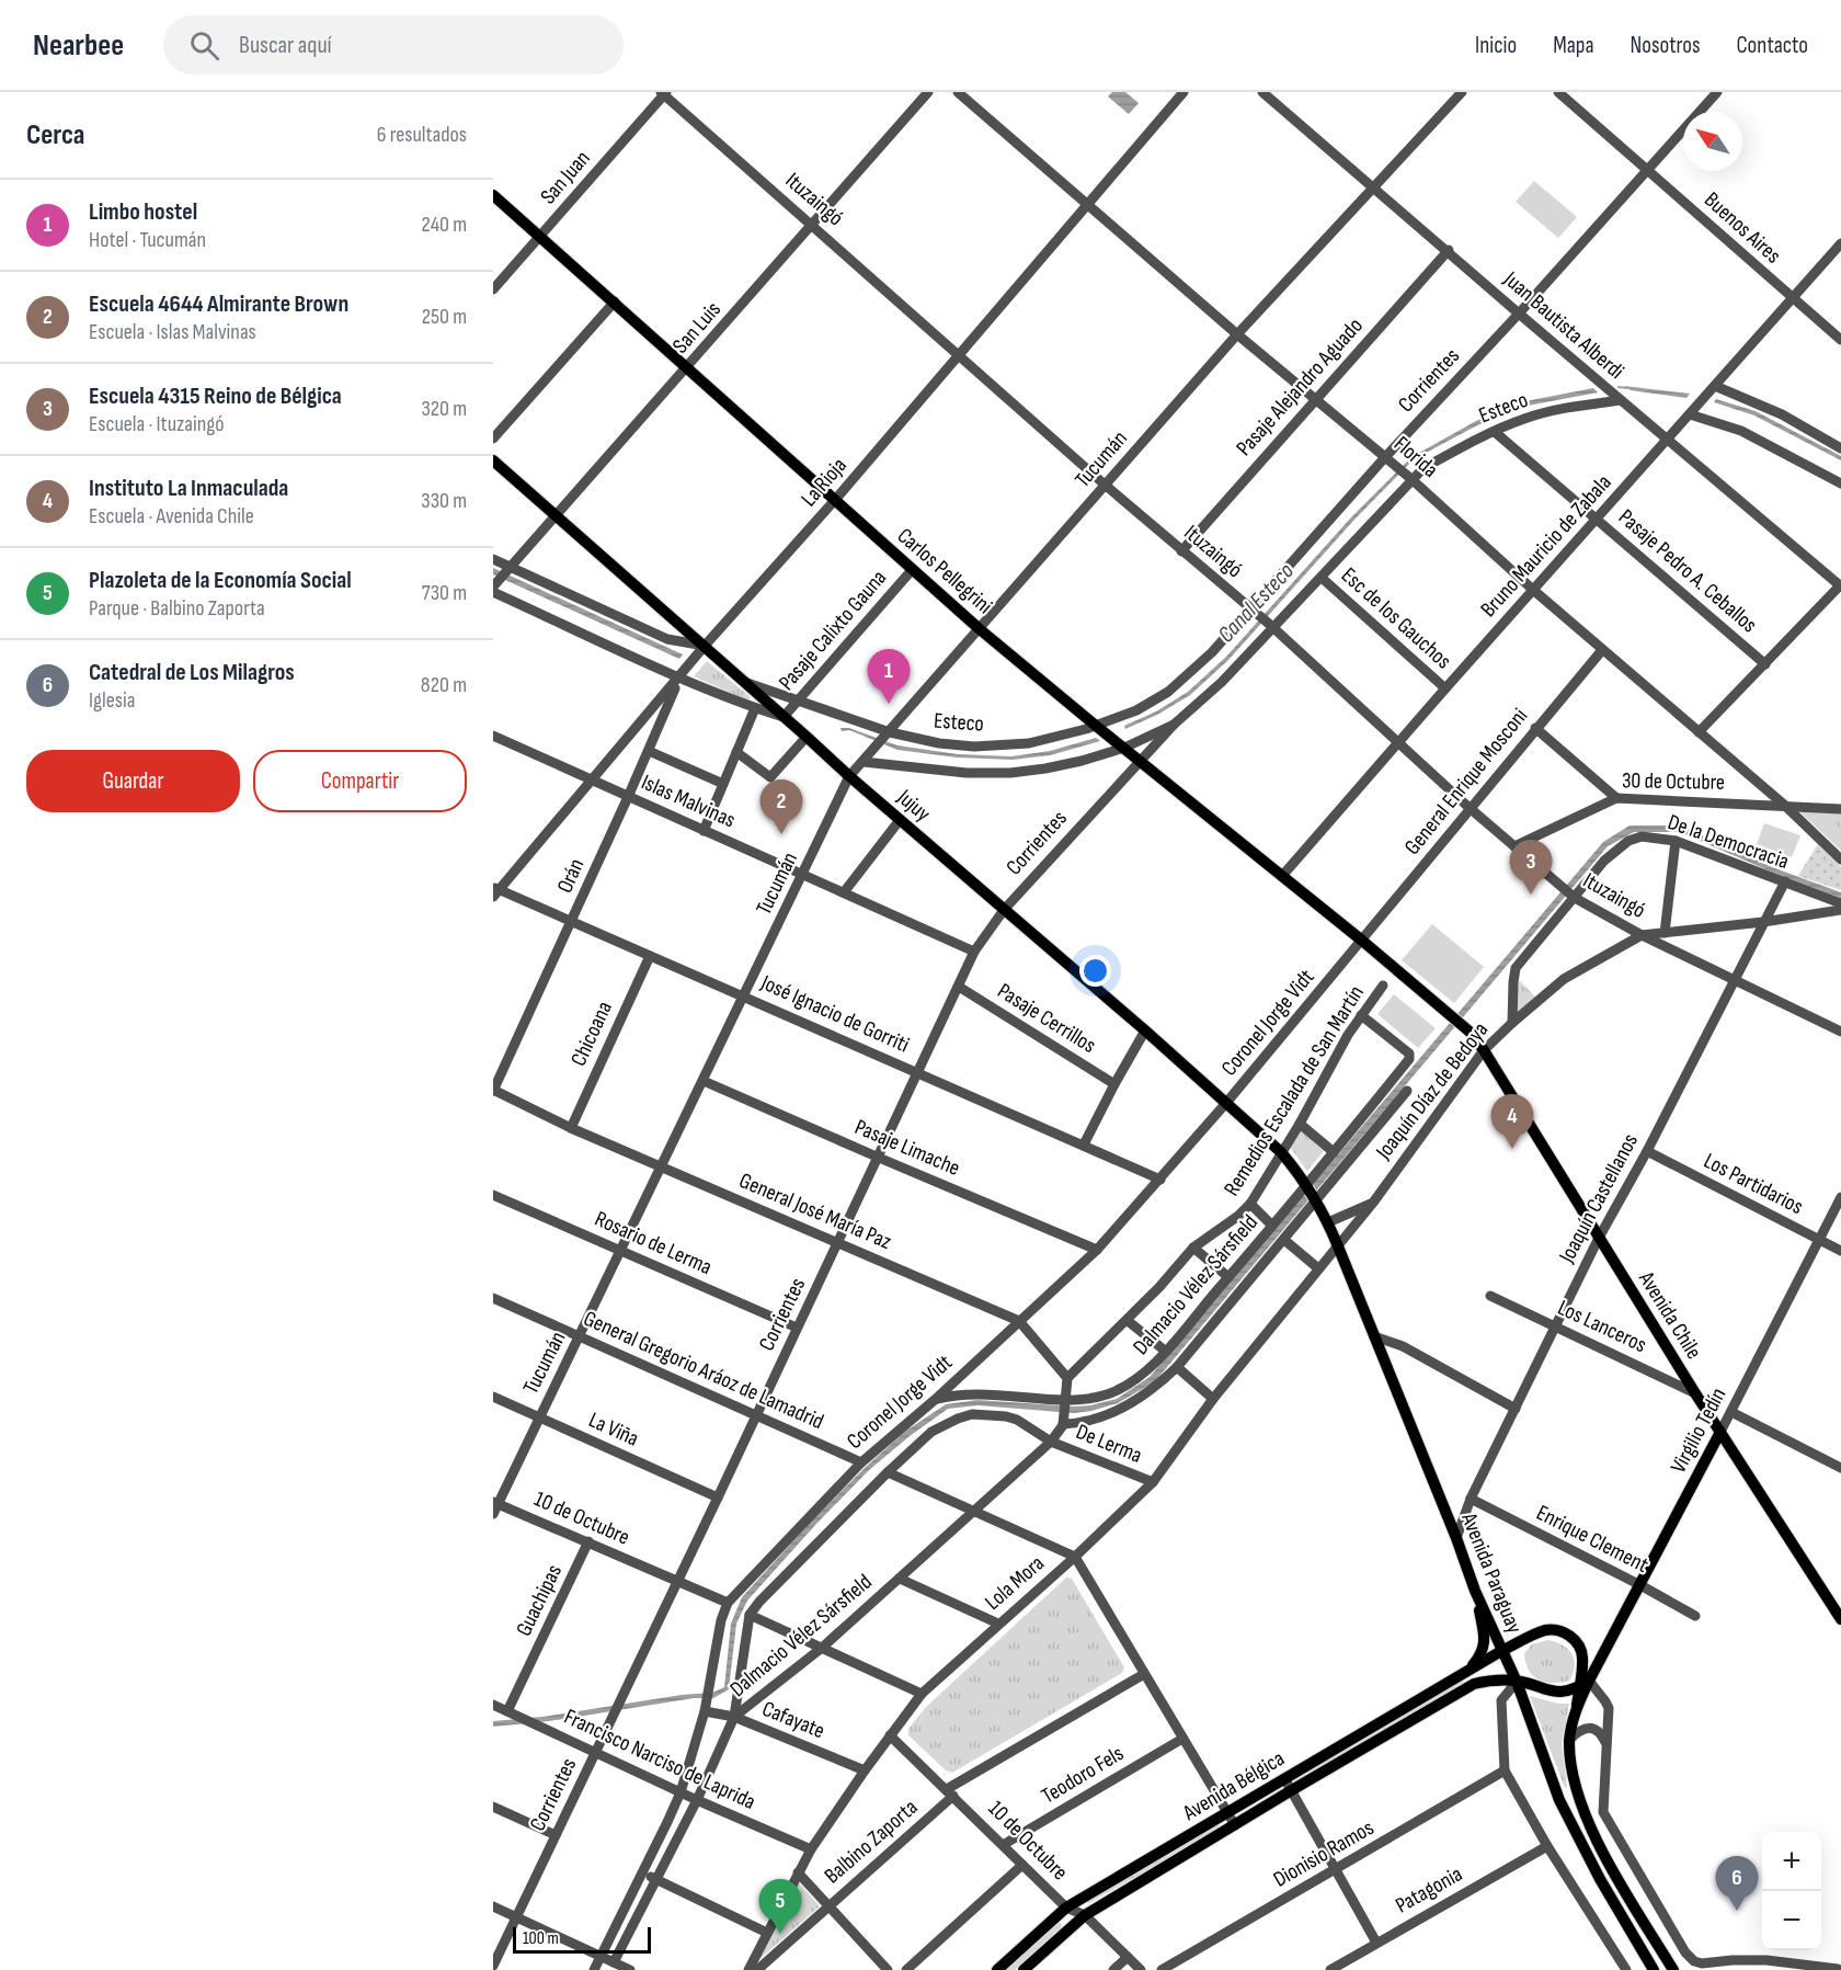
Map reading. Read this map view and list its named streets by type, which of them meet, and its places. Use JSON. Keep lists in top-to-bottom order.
{
  "streets": {
    "main road": [
      "Carlos Pellegrini",
      "Jujuy",
      "Avenida Chile",
      "Virgilio Tedín",
      "Avenida Paraguay",
      "Avenida Bélgica"
    ],
    "street": [
      "San Juan",
      "Ituzaingó",
      "Buenos Aires",
      "Juan Bautista Alberdi",
      "San Luis",
      "Corrientes",
      "Pasaje Alejandro Aguado",
      "Esteco",
      "Florida",
      "Tucumán",
      "La Rioja",
      "Bruno Mauricio de Zabala",
      "Pasaje Pedro A. Ceballos",
      "Esc de los Gauchos",
      "Pasaje Calixto Gauna",
      "General Enrique Mosconi",
      "30 de Octubre",
      "Islas Malvinas",
      "De la Democracia",
      "Orán",
      "José Ignacio de Gorriti",
      "Pasaje Cerrillos",
      "Coronel Jorge Vidt",
      "Chicoana",
      "Remedios Escalada de San Martín",
      "Joaquín Díaz de Bedoya",
      "Pasaje Limache",
      "Los Partidarios",
      "Joaquín Castellanos",
      "General José María Paz",
      "Rosario de Lerma",
      "Dalmacio Vélez Sársfield",
      "Los Lanceros",
      "General Gregorio Aráoz de Lamadrid",
      "La Viña",
      "De Lerma",
      "10 de Octubre",
      "Enrique Clement",
      "Lola Mora",
      "Guachipas",
      "Cafayate",
      "Francisco Narciso de Laprida",
      "Teodoro Fels",
      "Balbino Zaporta",
      "Dionisio Ramos",
      "Patagonia"
    ]
  },
  "crossings": [
    ["San Juan", "Ituzaingó"],
    ["San Juan", "Carlos Pellegrini"],
    ["Ituzaingó", "San Luis"],
    ["Ituzaingó", "Corrientes"],
    ["Ituzaingó", "Pasaje Alejandro Aguado"],
    ["Ituzaingó", "Tucumán"],
    ["Ituzaingó", "La Rioja"],
    ["Ituzaingó", "Bruno Mauricio de Zabala"],
    ["Ituzaingó", "General Enrique Mosconi"],
    ["Ituzaingó", "30 de Octubre"],
    ["Ituzaingó", "De la Democracia"],
    ["Ituzaingó", "Joaquín Díaz de Bedoya"],
    ["Ituzaingó", "Joaquín Castellanos"],
    ["Buenos Aires", "Corrientes"],
    ["Buenos Aires", "Bruno Mauricio de Zabala"],
    ["Juan Bautista Alberdi", "Corrientes"],
    ["Juan Bautista Alberdi", "Pasaje Alejandro Aguado"],
    ["Juan Bautista Alberdi", "Esteco"],
    ["Juan Bautista Alberdi", "Tucumán"],
    ["Juan Bautista Alberdi", "Bruno Mauricio de Zabala"],
    ["San Luis", "Carlos Pellegrini"],
    ["San Luis", "Jujuy"],
    ["Corrientes", "Esteco"],
    ["Corrientes", "Florida"],
    ["Corrientes", "Carlos Pellegrini"],
    ["Corrientes", "Esc de los Gauchos"],
    ["Corrientes", "Islas Malvinas"],
    ["Corrientes", "Jujuy"],
    ["Corrientes", "José Ignacio de Gorriti"],
    ["Corrientes", "Pasaje Cerrillos"],
    ["Corrientes", "Pasaje Limache"],
    ["Corrientes", "General José María Paz"],
    ["Corrientes", "Rosario de Lerma"],
    ["Corrientes", "General Gregorio Aráoz de Lamadrid"],
    ["Corrientes", "La Viña"],
    ["Corrientes", "10 de Octubre"],
    ["Corrientes", "Francisco Narciso de Laprida"],
    ["Pasaje Alejandro Aguado", "Florida"],
    ["Esteco", "Florida"],
    ["Esteco", "Tucumán"],
    ["Esteco", "Carlos Pellegrini"],
    ["Esteco", "Pasaje Pedro A. Ceballos"],
    ["Esteco", "Pasaje Calixto Gauna"],
    ["Esteco", "Jujuy"],
    ["Florida", "Tucumán"],
    ["Florida", "La Rioja"],
    ["Florida", "Bruno Mauricio de Zabala"],
    ["Florida", "General Enrique Mosconi"],
    ["Florida", "30 de Octubre"],
    ["Tucumán", "Carlos Pellegrini"],
    ["Tucumán", "Islas Malvinas"],
    ["Tucumán", "Jujuy"],
    ["Tucumán", "José Ignacio de Gorriti"],
    ["Tucumán", "Pasaje Limache"],
    ["Tucumán", "General José María Paz"],
    ["Tucumán", "Rosario de Lerma"],
    ["Tucumán", "General Gregorio Aráoz de Lamadrid"],
    ["Tucumán", "La Viña"],
    ["Tucumán", "10 de Octubre"],
    ["La Rioja", "Carlos Pellegrini"],
    ["La Rioja", "Islas Malvinas"],
    ["La Rioja", "Jujuy"],
    ["La Rioja", "Orán"],
    ["La Rioja", "José Ignacio de Gorriti"],
    ["Bruno Mauricio de Zabala", "Carlos Pellegrini"],
    ["Bruno Mauricio de Zabala", "Pasaje Pedro A. Ceballos"],
    ["Bruno Mauricio de Zabala", "Esc de los Gauchos"],
    ["Carlos Pellegrini", "Pasaje Calixto Gauna"],
    ["Carlos Pellegrini", "General Enrique Mosconi"],
    ["Carlos Pellegrini", "Coronel Jorge Vidt"],
    ["Carlos Pellegrini", "Avenida Chile"],
    ["Pasaje Calixto Gauna", "Jujuy"],
    ["General Enrique Mosconi", "Coronel Jorge Vidt"],
    ["Islas Malvinas", "Orán"],
    ["Jujuy", "Coronel Jorge Vidt"],
    ["Jujuy", "Remedios Escalada de San Martín"],
    ["Jujuy", "Dalmacio Vélez Sársfield"],
    ["Jujuy", "Avenida Paraguay"],
    ["De la Democracia", "Joaquín Díaz de Bedoya"],
    ["De la Democracia", "Joaquín Castellanos"],
    ["Orán", "José Ignacio de Gorriti"],
    ["Orán", "General José María Paz"],
    ["José Ignacio de Gorriti", "Coronel Jorge Vidt"],
    ["José Ignacio de Gorriti", "Chicoana"],
    ["Coronel Jorge Vidt", "Pasaje Limache"],
    ["Coronel Jorge Vidt", "General José María Paz"],
    ["Coronel Jorge Vidt", "Dalmacio Vélez Sársfield"],
    ["Coronel Jorge Vidt", "General Gregorio Aráoz de Lamadrid"],
    ["Coronel Jorge Vidt", "10 de Octubre"],
    ["Coronel Jorge Vidt", "Cafayate"],
    ["Coronel Jorge Vidt", "Francisco Narciso de Laprida"],
    ["Chicoana", "General José María Paz"],
    ["Remedios Escalada de San Martín", "General José María Paz"],
    ["Remedios Escalada de San Martín", "Dalmacio Vélez Sársfield"],
    ["Joaquín Díaz de Bedoya", "Avenida Chile"],
    ["Joaquín Díaz de Bedoya", "Avenida Paraguay"],
    ["Joaquín Díaz de Bedoya", "Lola Mora"],
    ["Los Partidarios", "Joaquín Castellanos"],
    ["Los Partidarios", "Virgilio Tedín"],
    ["Joaquín Castellanos", "Avenida Chile"],
    ["Joaquín Castellanos", "Los Lanceros"],
    ["Joaquín Castellanos", "Enrique Clement"],
    ["Joaquín Castellanos", "Avenida Paraguay"],
    ["Dalmacio Vélez Sársfield", "De Lerma"],
    ["Dalmacio Vélez Sársfield", "Avenida Paraguay"],
    ["Dalmacio Vélez Sársfield", "Cafayate"],
    ["Dalmacio Vélez Sársfield", "Francisco Narciso de Laprida"],
    ["Avenida Chile", "Los Lanceros"],
    ["Avenida Chile", "Virgilio Tedín"],
    ["Virgilio Tedín", "Enrique Clement"],
    ["Virgilio Tedín", "Avenida Paraguay"],
    ["Virgilio Tedín", "Avenida Bélgica"],
    ["De Lerma", "Lola Mora"],
    ["10 de Octubre", "Lola Mora"],
    ["10 de Octubre", "Guachipas"],
    ["10 de Octubre", "Teodoro Fels"],
    ["10 de Octubre", "Avenida Bélgica"],
    ["10 de Octubre", "Balbino Zaporta"],
    ["Avenida Paraguay", "Lola Mora"],
    ["Avenida Paraguay", "Avenida Bélgica"],
    ["Lola Mora", "Cafayate"],
    ["Lola Mora", "Francisco Narciso de Laprida"],
    ["Guachipas", "Francisco Narciso de Laprida"]
  ],
  "water": ["Canal Esteco"],
  "scale_bar": "100 m",
  "north": "top left",
  "page": {
    "header": "Nearbee",
    "search": "Buscar aquí",
    "nav": [
      "Inicio",
      "Mapa",
      "Nosotros",
      "Contacto"
    ],
    "heading": ["Cerca", "6 resultados"],
    "list": [
      {
        "mark": "1",
        "name": "Limbo hostel",
        "note": "Hotel · Tucumán",
        "value": "240 m"
      },
      {
        "mark": "2",
        "name": "Escuela 4644 Almirante Brown",
        "note": "Escuela · Islas Malvinas",
        "value": "250 m"
      },
      {
        "mark": "3",
        "name": "Escuela 4315 Reino de Bélgica",
        "note": "Escuela · Ituzaingó",
        "value": "320 m"
      },
      {
        "mark": "4",
        "name": "Instituto La Inmaculada",
        "note": "Escuela · Avenida Chile",
        "value": "330 m"
      },
      {
        "mark": "5",
        "name": "Plazoleta de la Economía Social",
        "note": "Parque · Balbino Zaporta",
        "value": "730 m"
      },
      {
        "mark": "6",
        "name": "Catedral de Los Milagros",
        "note": "Iglesia",
        "value": "820 m"
      }
    ],
    "pins": [
      "1",
      "2",
      "3",
      "4",
      "6",
      "5"
    ],
    "buttons": ["Guardar", "Compartir"],
    "map_buttons": ["+", "−"],
    "scale": "100 m"
  }
}
